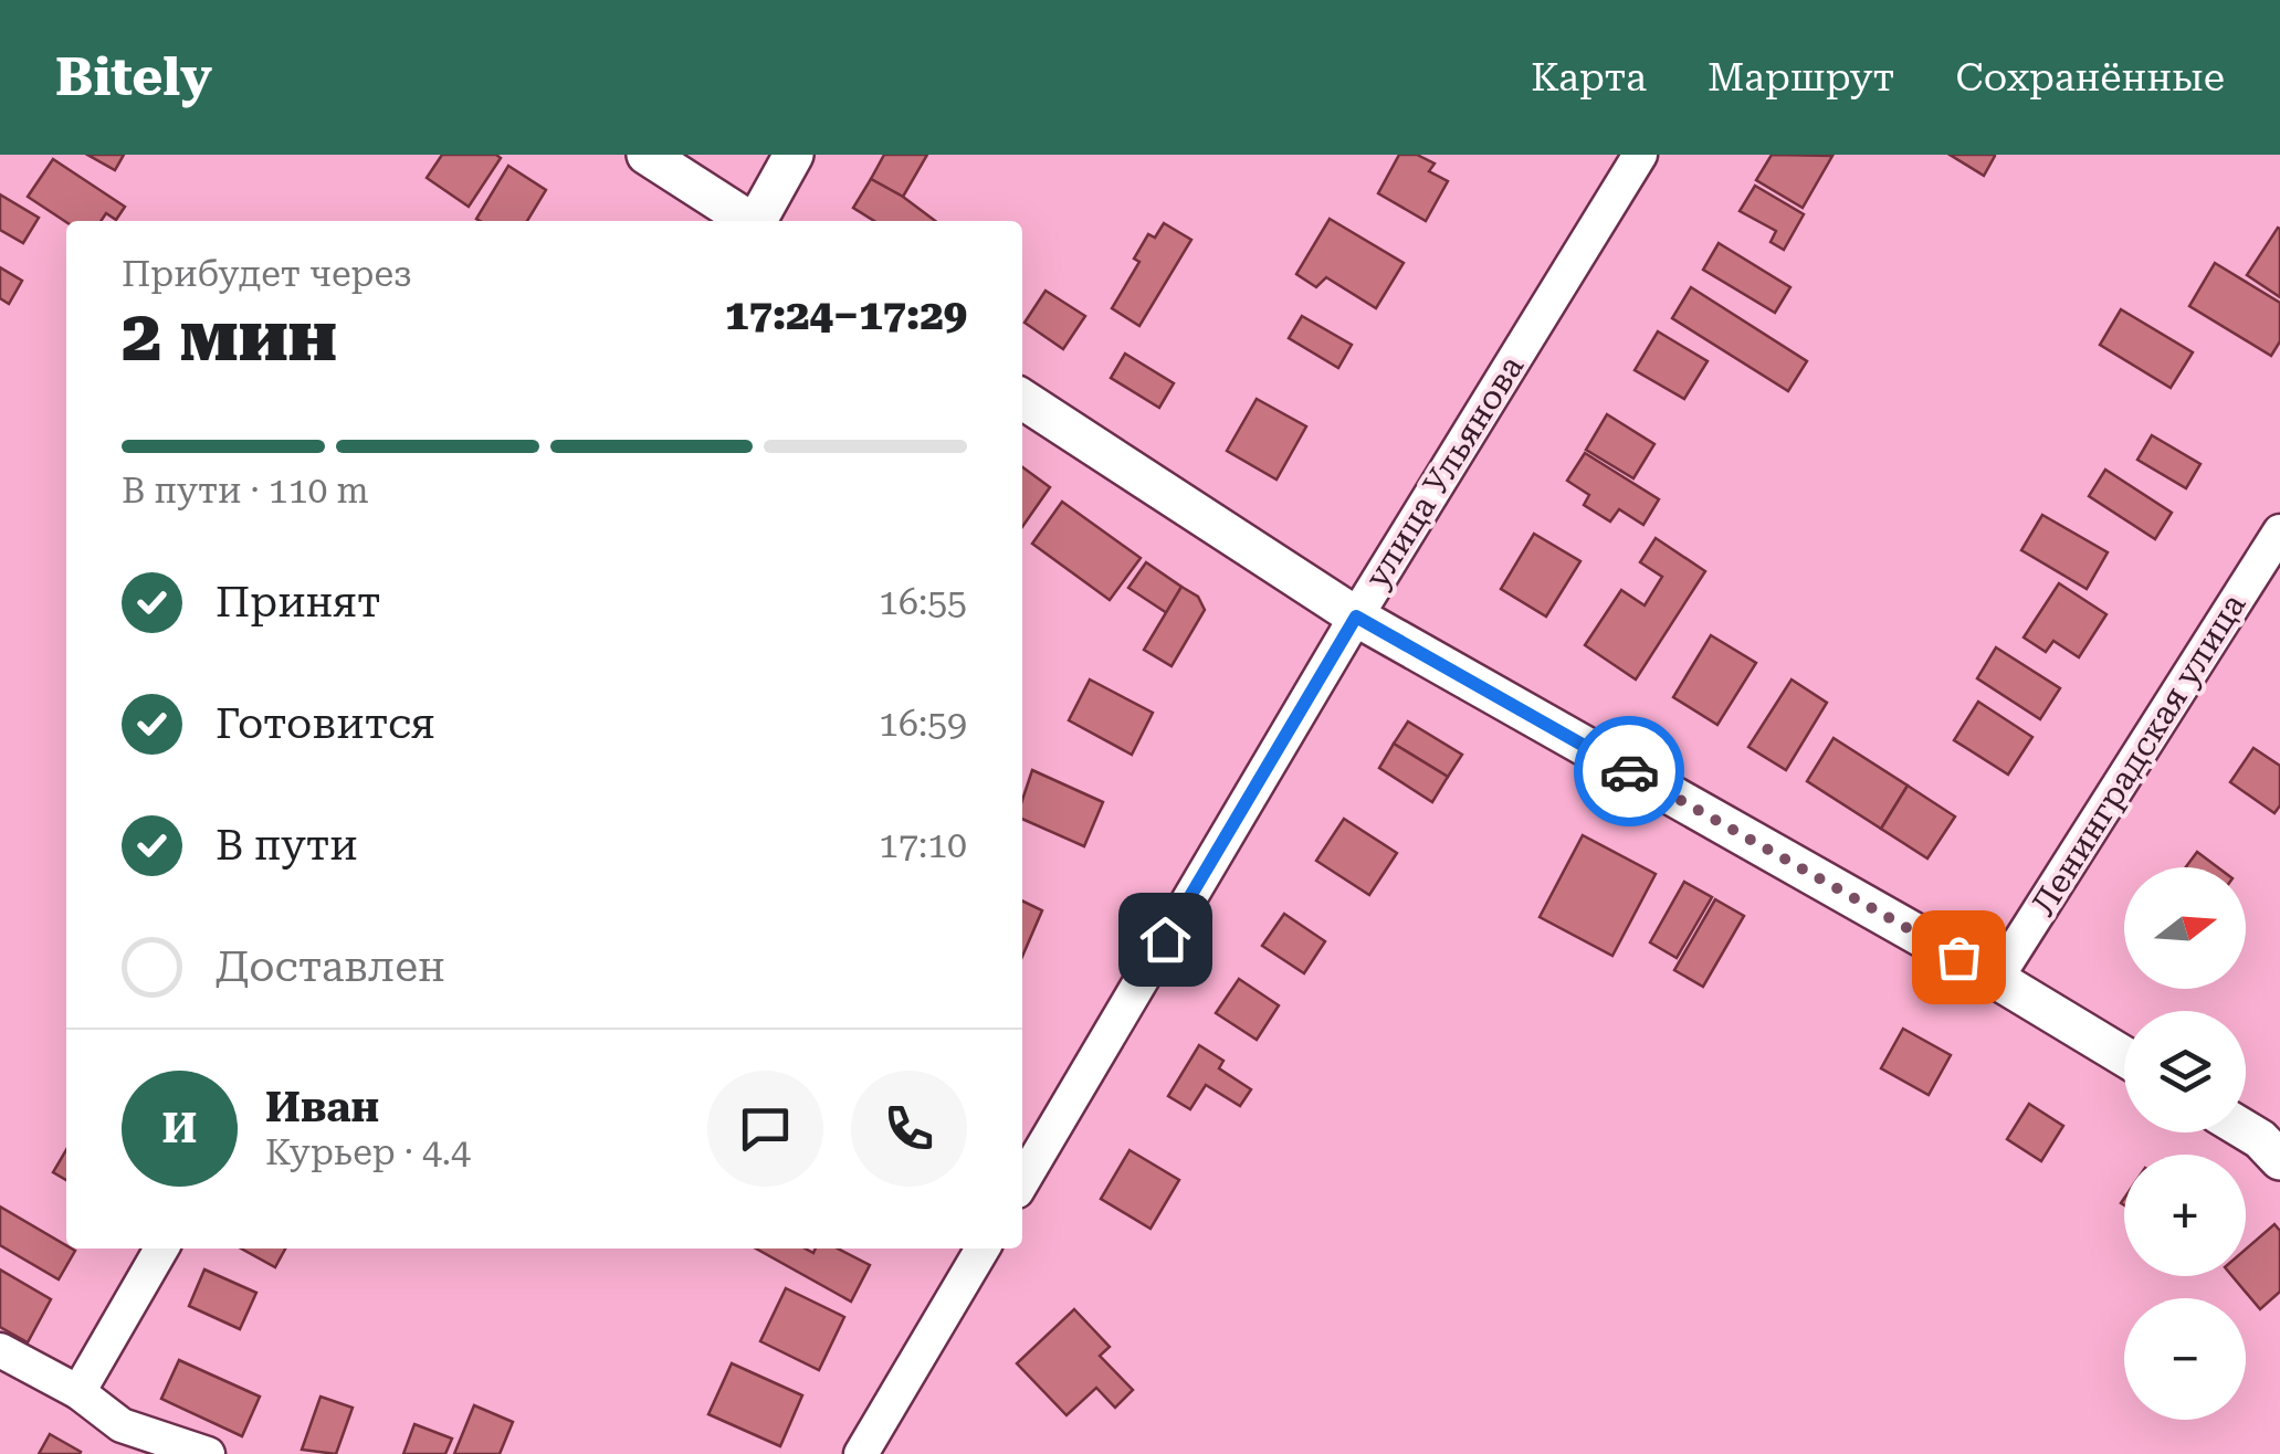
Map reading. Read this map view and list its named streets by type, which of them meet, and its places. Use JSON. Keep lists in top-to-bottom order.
{
  "streets": {
    "street": ["улица Ульянова", "Ленинградская улица"]
  },
  "north": "right",
  "page": {
    "header": "Bitely",
    "nav": ["Карта", "Маршрут", "Сохранённые"],
    "heading": ["2 мин", "Прибудет через", "17:24–17:29"],
    "panel": ["Иван", "Курьер · 4.4"],
    "bar": "В пути · 110 m",
    "list": [
      ["Принят", "16:55"],
      ["Готовится", "16:59"],
      ["В пути", "17:10"],
      "Доставлен"
    ],
    "map_buttons": ["+", "−"],
    "round": "И"
  }
}
